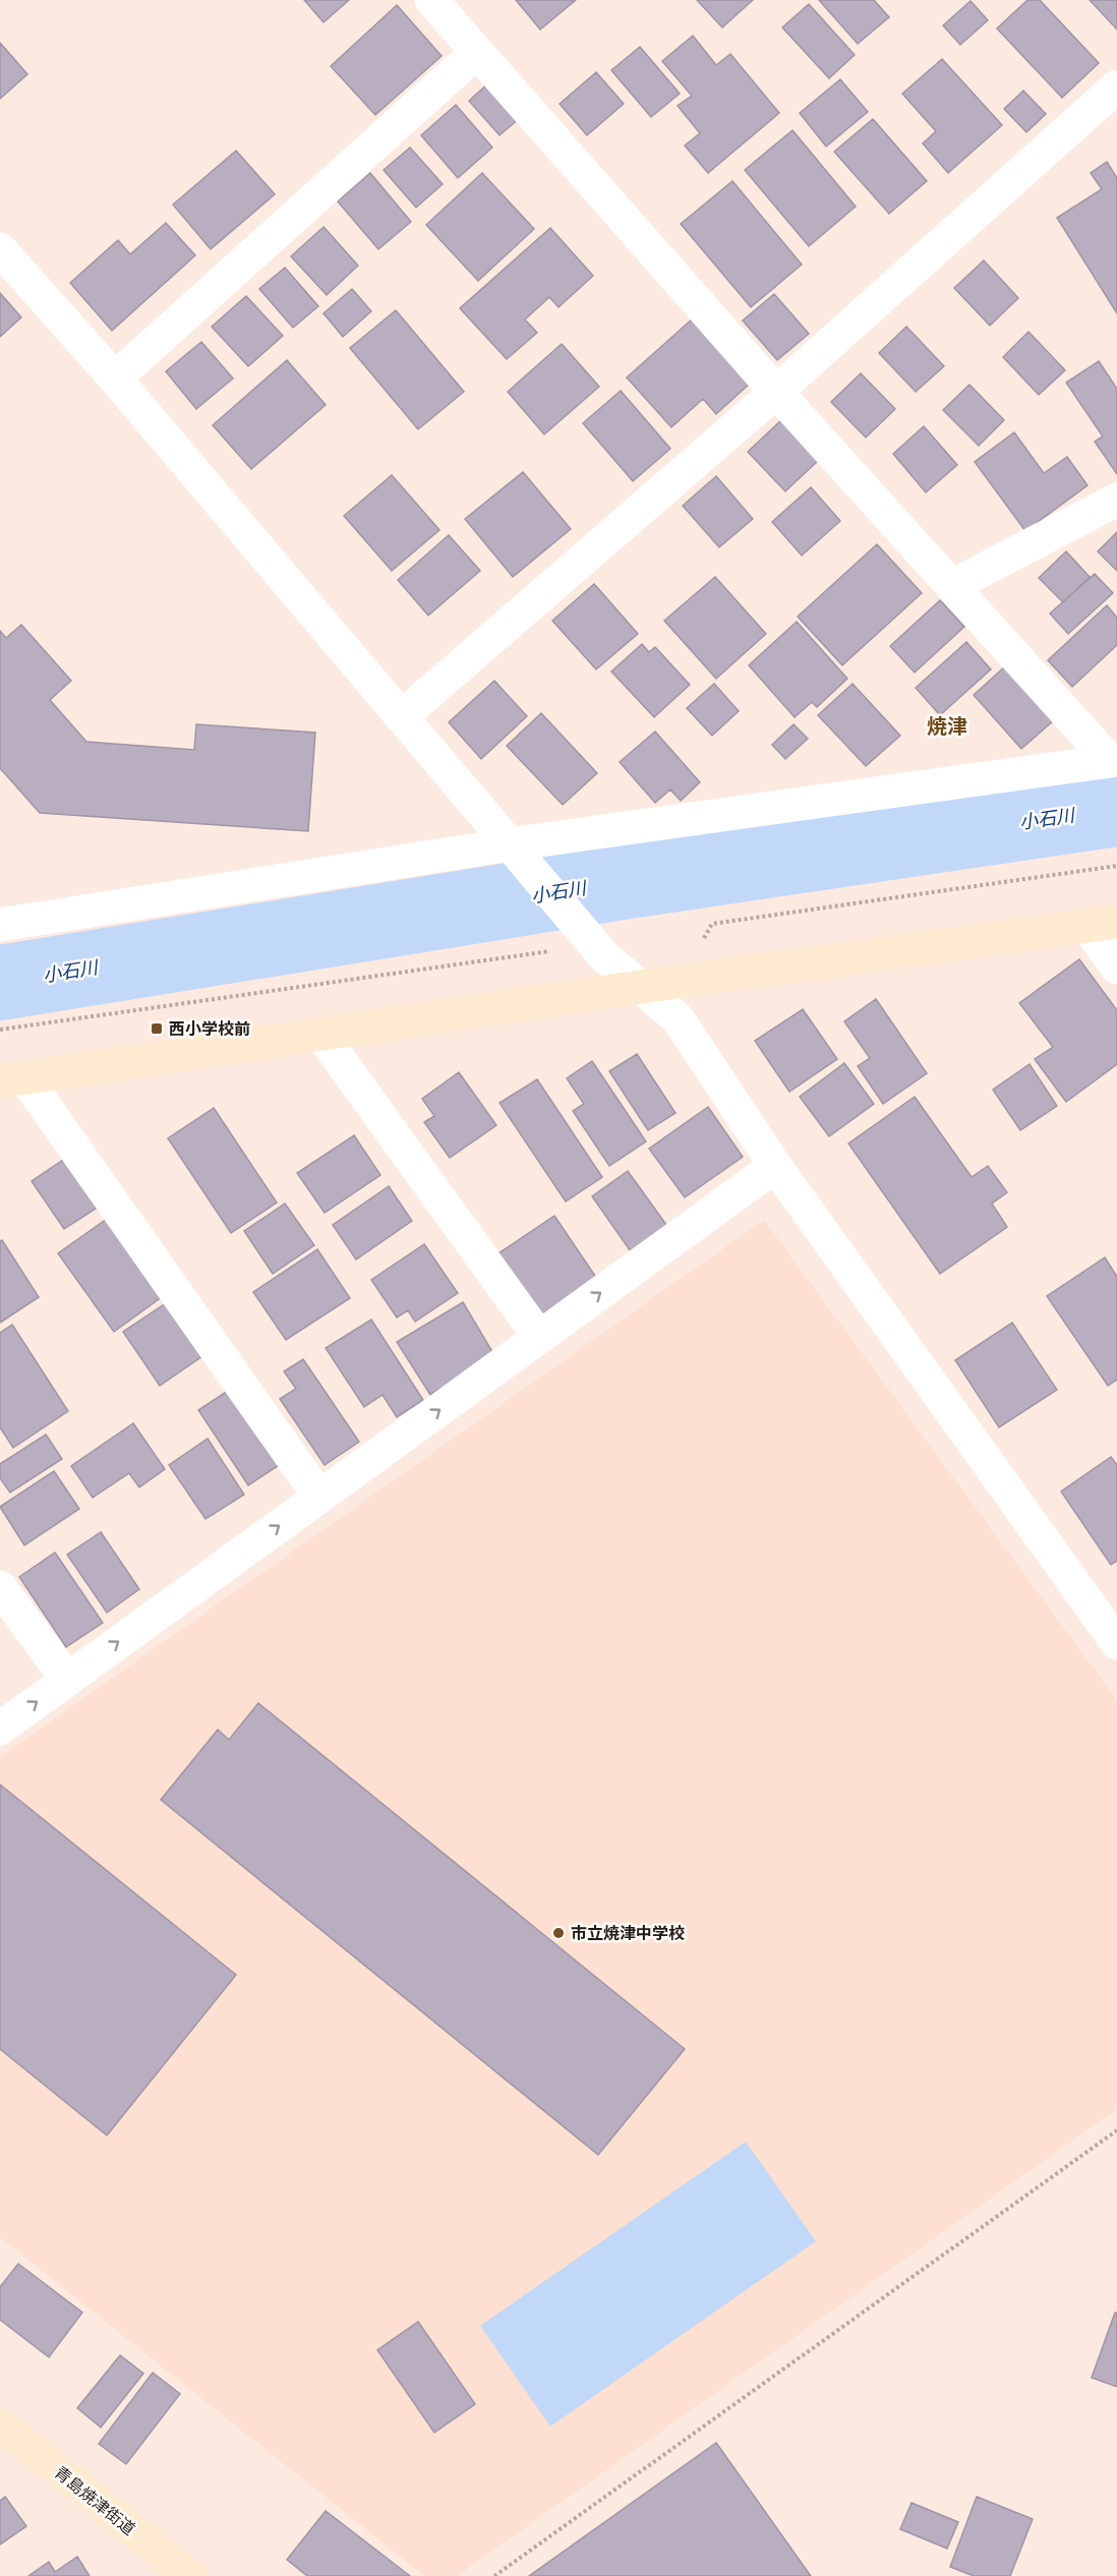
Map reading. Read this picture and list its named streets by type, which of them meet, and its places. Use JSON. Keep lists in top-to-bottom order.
{
  "streets": {
    "street": ["青島焼津街道"]
  },
  "districts": ["焼津"],
  "water": ["小石川"],
  "places": {
    "transit": ["西小学校前"],
    "other": ["市立焼津中学校"]
  }
}
